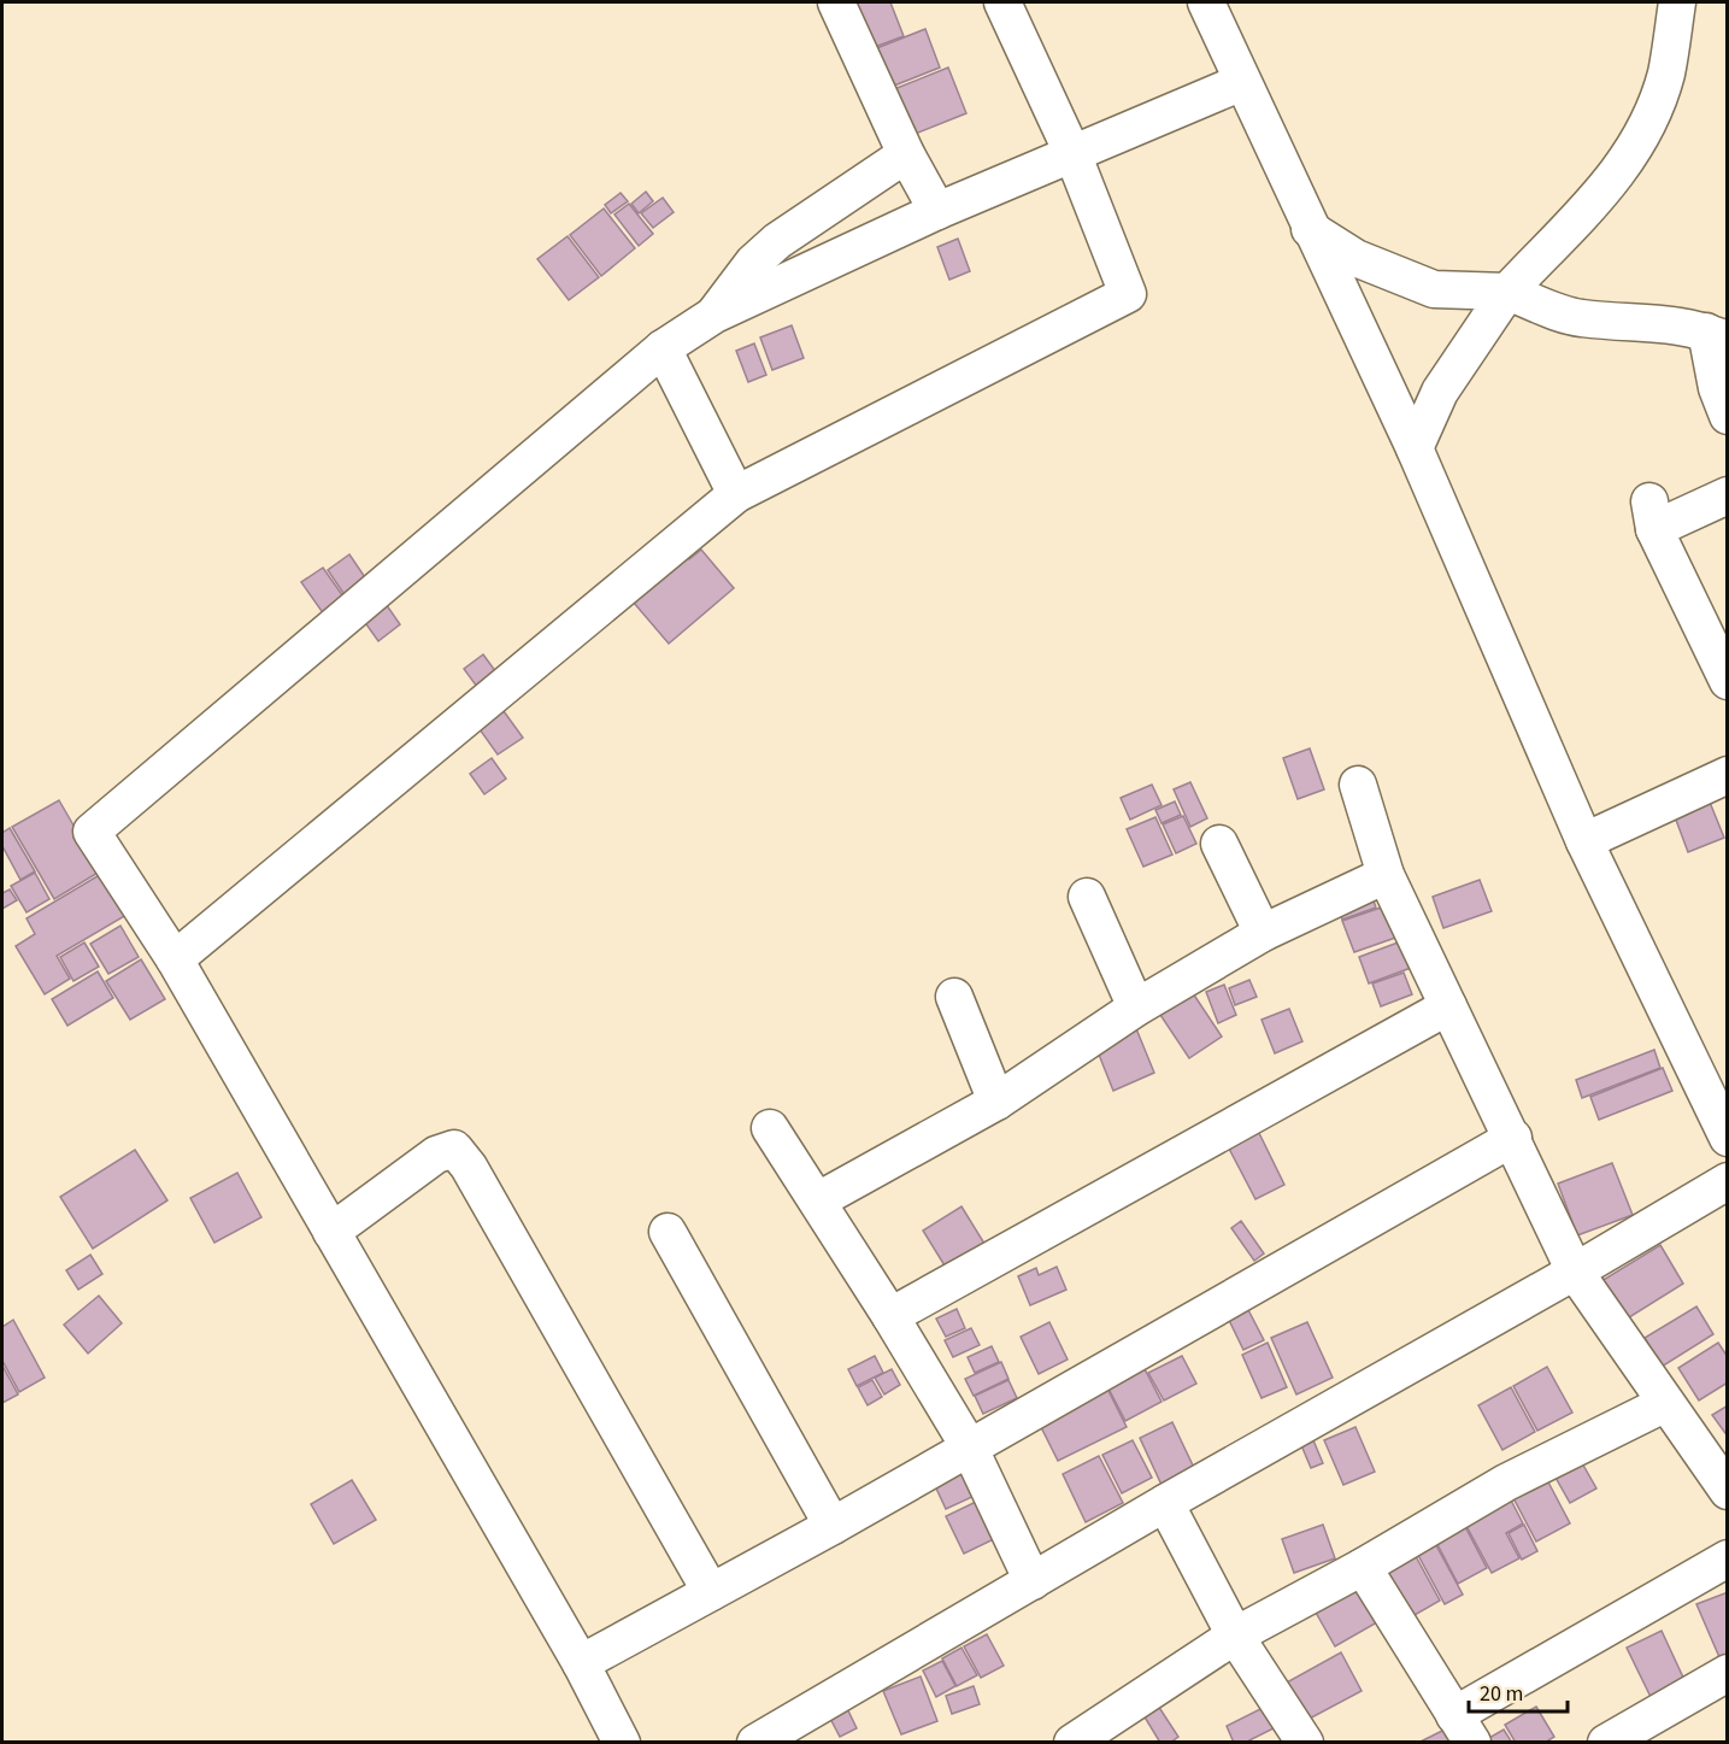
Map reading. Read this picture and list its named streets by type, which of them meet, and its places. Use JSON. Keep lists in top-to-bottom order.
{
  "scale_bar": "20 m"
}
